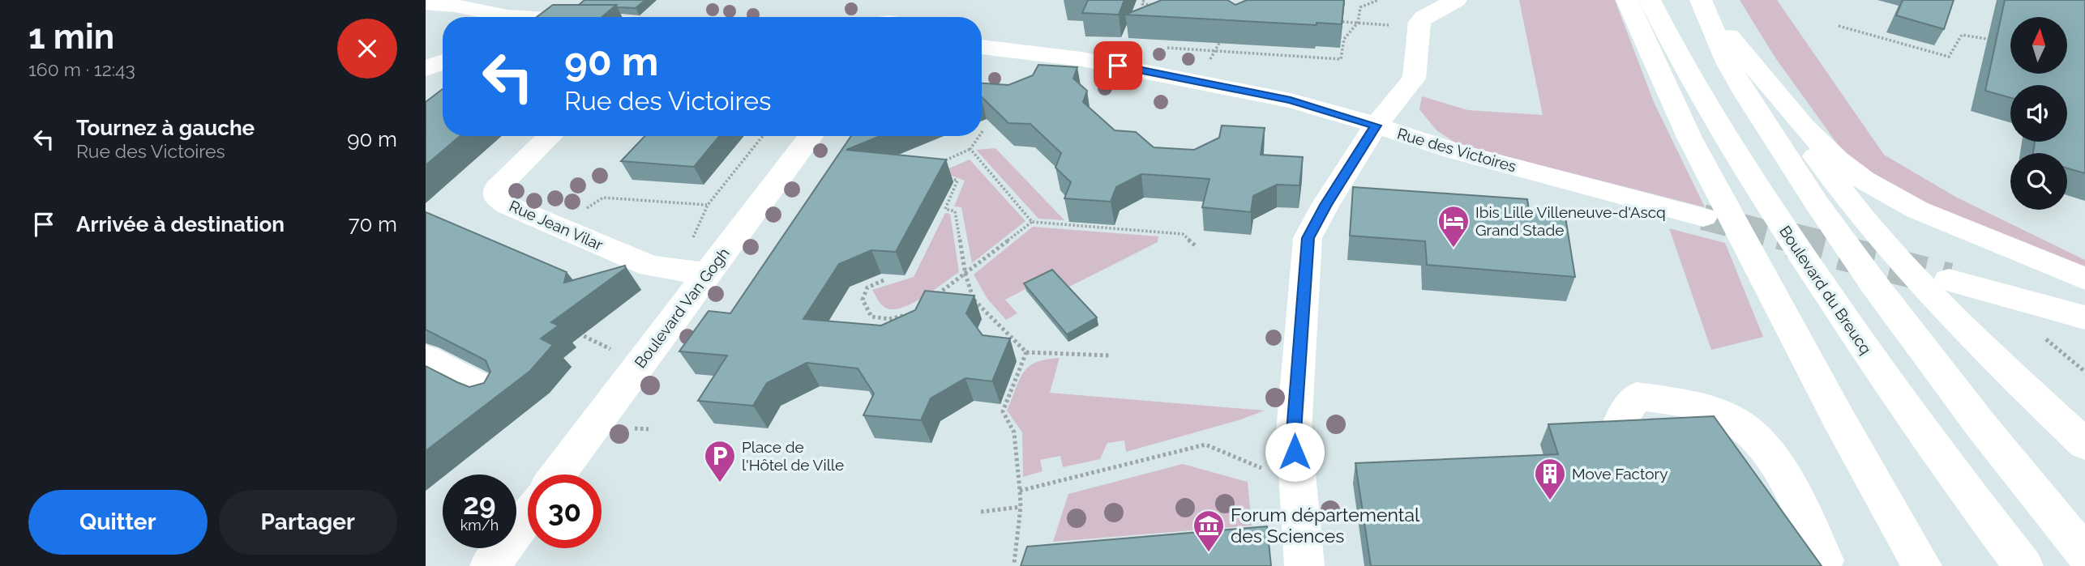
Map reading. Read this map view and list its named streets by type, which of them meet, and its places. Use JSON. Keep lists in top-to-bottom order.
{
  "streets": {
    "main road": [
      "Rue des Victoires",
      "Rue Jean Vilar",
      "Boulevard du Breucq",
      "Boulevard Van Gogh"
    ]
  },
  "crossings": [
    ["Rue Jean Vilar", "Boulevard Van Gogh"]
  ],
  "places": {
    "hotel": ["Ibis Lille Villeneuve-d'Ascq Grand Stade"],
    "parking": ["Place de l'Hôtel de Ville"],
    "building": ["Move Factory"],
    "museum": ["Forum départemental des Sciences"]
  },
  "north": "top",
  "page": {
    "heading": ["1 min", "160 m · 12:43"],
    "turn": ["90 m", "Rue des Victoires"],
    "list": [
      {
        "name": "Tournez à gauche",
        "note": "Rue des Victoires",
        "value": "90 m"
      },
      {
        "name": "Arrivée à destination",
        "value": "70 m"
      }
    ],
    "speed": "29 km/h",
    "limit": "30",
    "buttons": ["Quitter", "Partager"]
  }
}
